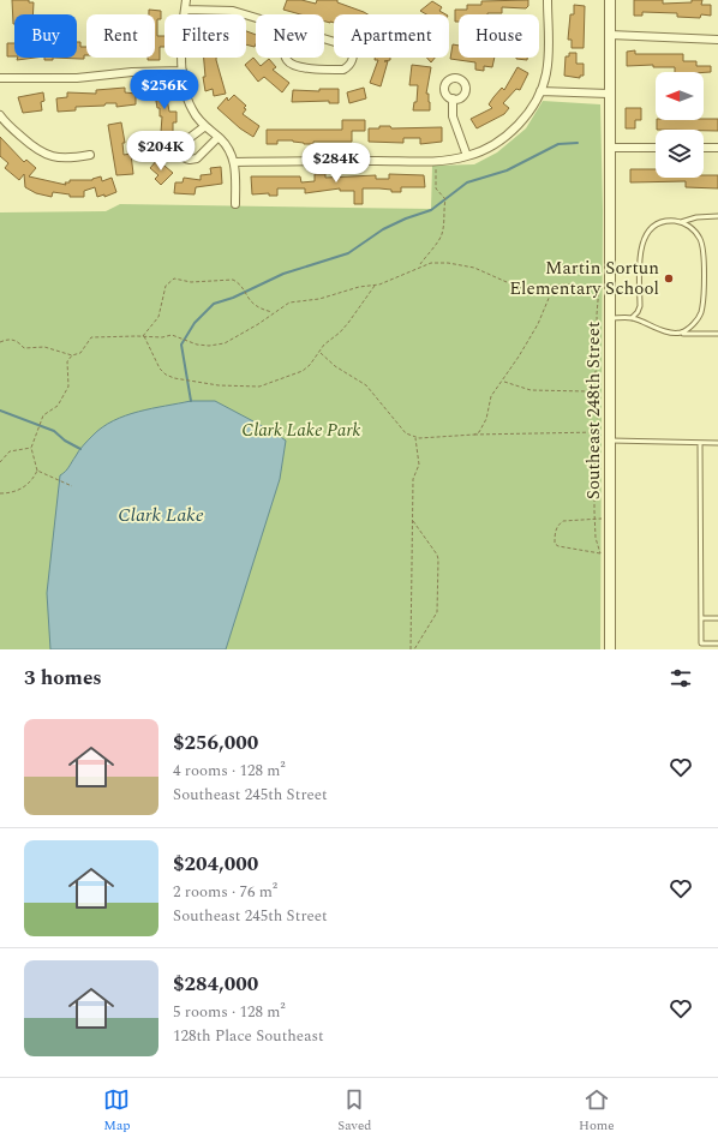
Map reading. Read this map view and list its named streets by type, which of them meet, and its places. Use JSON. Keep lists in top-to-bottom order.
{
  "streets": {
    "street": ["Southeast 248th Street"]
  },
  "water": ["Clark Lake"],
  "parks": ["Clark Lake Park"],
  "places": ["Martin Sortun Elementary School"],
  "north": "left",
  "page": {
    "chip": [
      "Buy",
      "Rent",
      "Filters",
      "New",
      "Apartment",
      "House"
    ],
    "price": ["$256K", "$204K", "$284K"],
    "heading": "3 homes",
    "list": [
      {
        "name": "$256,000",
        "note": "4 rooms · 128 m² · Southeast 245th Street"
      },
      {
        "name": "$204,000",
        "note": "2 rooms · 76 m² · Southeast 245th Street"
      },
      {
        "name": "$284,000",
        "note": "5 rooms · 128 m² · 128th Place Southeast"
      }
    ],
    "tabs": ["Map", "Saved", "Home"]
  }
}
